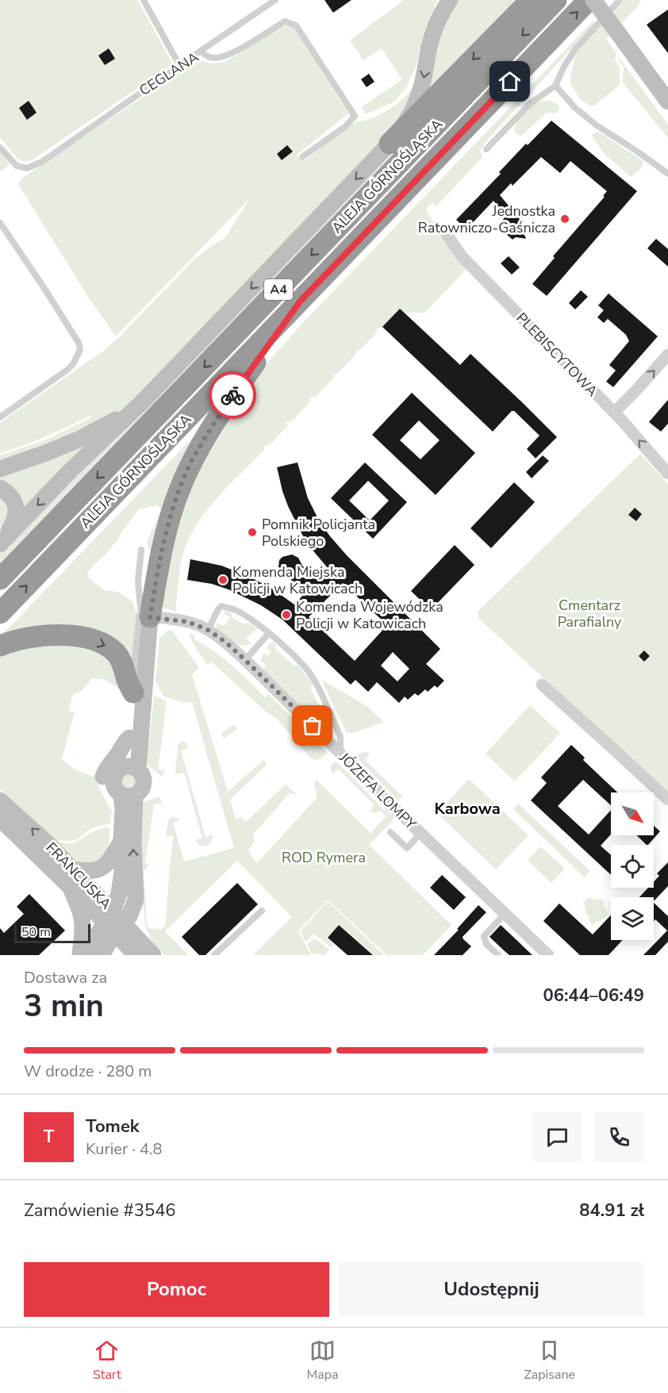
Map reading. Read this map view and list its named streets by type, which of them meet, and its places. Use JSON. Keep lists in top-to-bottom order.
{
  "streets": {
    "highway": ["ALEJA GÓRNOŚLĄSKA", "A4"],
    "street": ["PLEBISCYTOWA", "JÓZEFA LOMPY", "FRANCUSKA"],
    "lane": ["CEGLANA"]
  },
  "districts": ["Karbowa"],
  "parks": ["Cmentarz Parafialny", "ROD Rymera"],
  "places": [
    "Jednostka Ratowniczo-Gaśnicza",
    "Pomnik Policjanta Polskiego",
    "Komenda Miejska Policji w Katowicach",
    "Komenda Wojewódzka Policji w Katowicach"
  ],
  "scale_bar": "50 m",
  "north": "bottom right",
  "page": {
    "scale": "50 m",
    "heading": ["3 min", "Dostawa za", "06:44–06:49"],
    "panel": [
      "Tomek",
      "Kurier · 4.8",
      "Zamówienie #3546",
      "84.91 zł"
    ],
    "bar": "W drodze · 280 m",
    "round": "T",
    "buttons": ["Pomoc", "Udostępnij"],
    "tabs": ["Start", "Mapa", "Zapisane"]
  }
}
